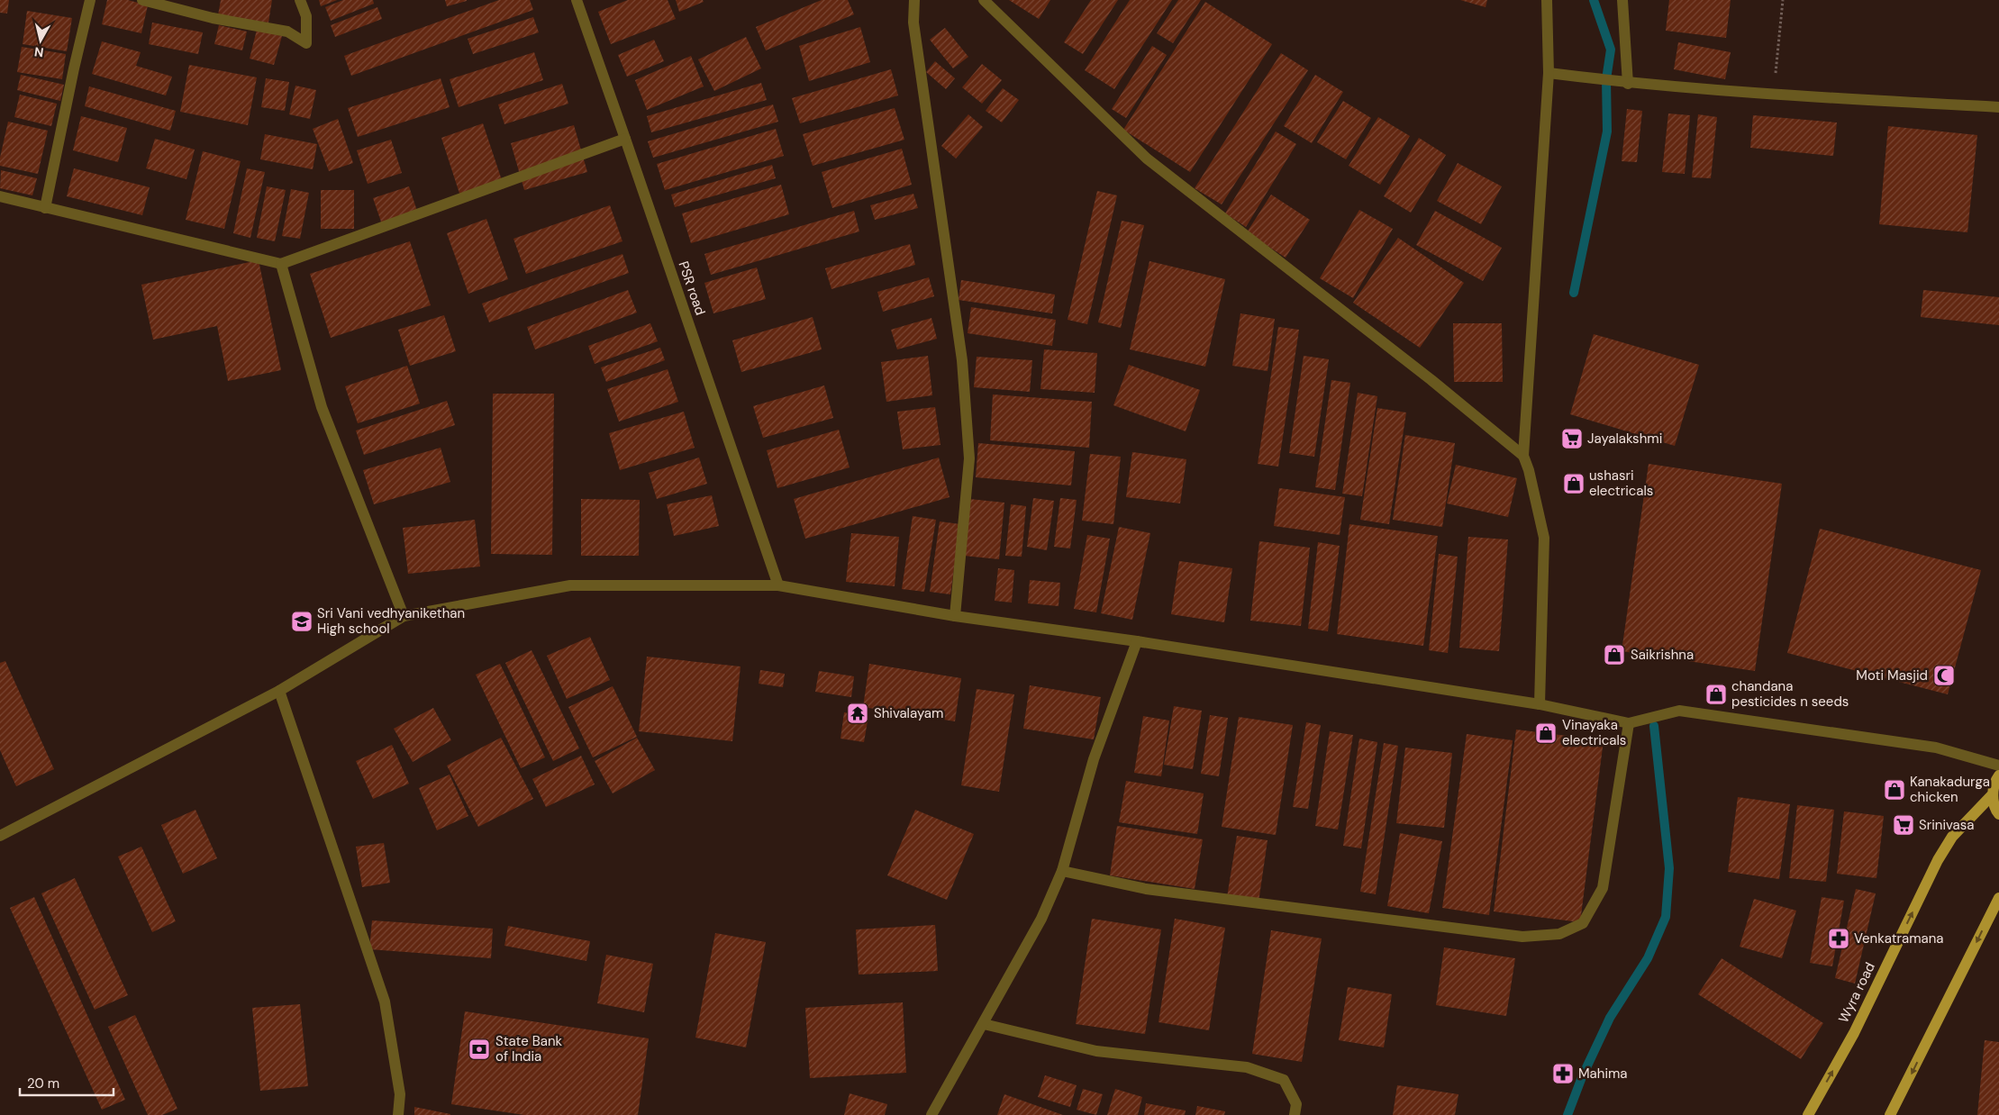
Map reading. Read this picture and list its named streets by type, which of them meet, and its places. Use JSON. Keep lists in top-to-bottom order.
{
  "streets": {
    "main road": ["Wyra road"],
    "street": ["PSR road"]
  },
  "places": {
    "supermarket": ["Jayalakshmi", "Srinivasa"],
    "shop": [
      "ushasri electricals",
      "Saikrishna",
      "chandana pesticides n seeds",
      "Vinayaka electricals",
      "Kanakadurga chicken"
    ],
    "school or university": ["Sri Vani vedhyanikethan High school"],
    "mosque": ["Moti Masjid"],
    "temple": ["Shivalayam"],
    "pharmacy": ["Venkatramana", "Mahima"],
    "bank": ["State Bank of India"]
  },
  "scale_bar": "20 m",
  "north": "bottom"
}
